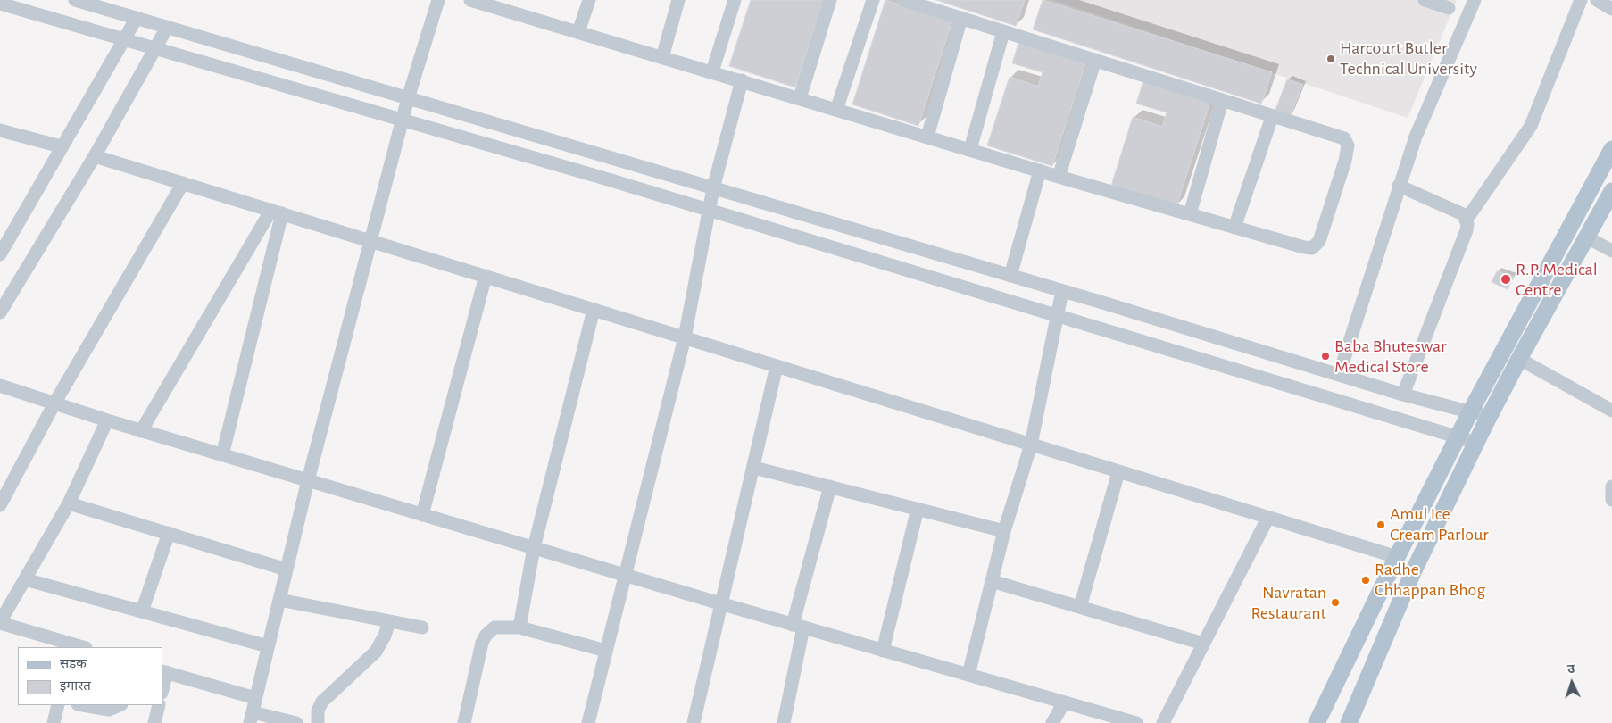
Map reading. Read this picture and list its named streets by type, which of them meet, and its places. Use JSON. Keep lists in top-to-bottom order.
{
  "places": [
    "Harcourt Butler Technical University",
    "R.P. Medical Centre",
    "Baba Bhuteswar Medical Store",
    "Amul Ice Cream Parlour",
    "Radhe Chhappan Bhog",
    "Navratan Restaurant"
  ],
  "legend": ["सड़क", "इमारत"],
  "north": "top"
}
